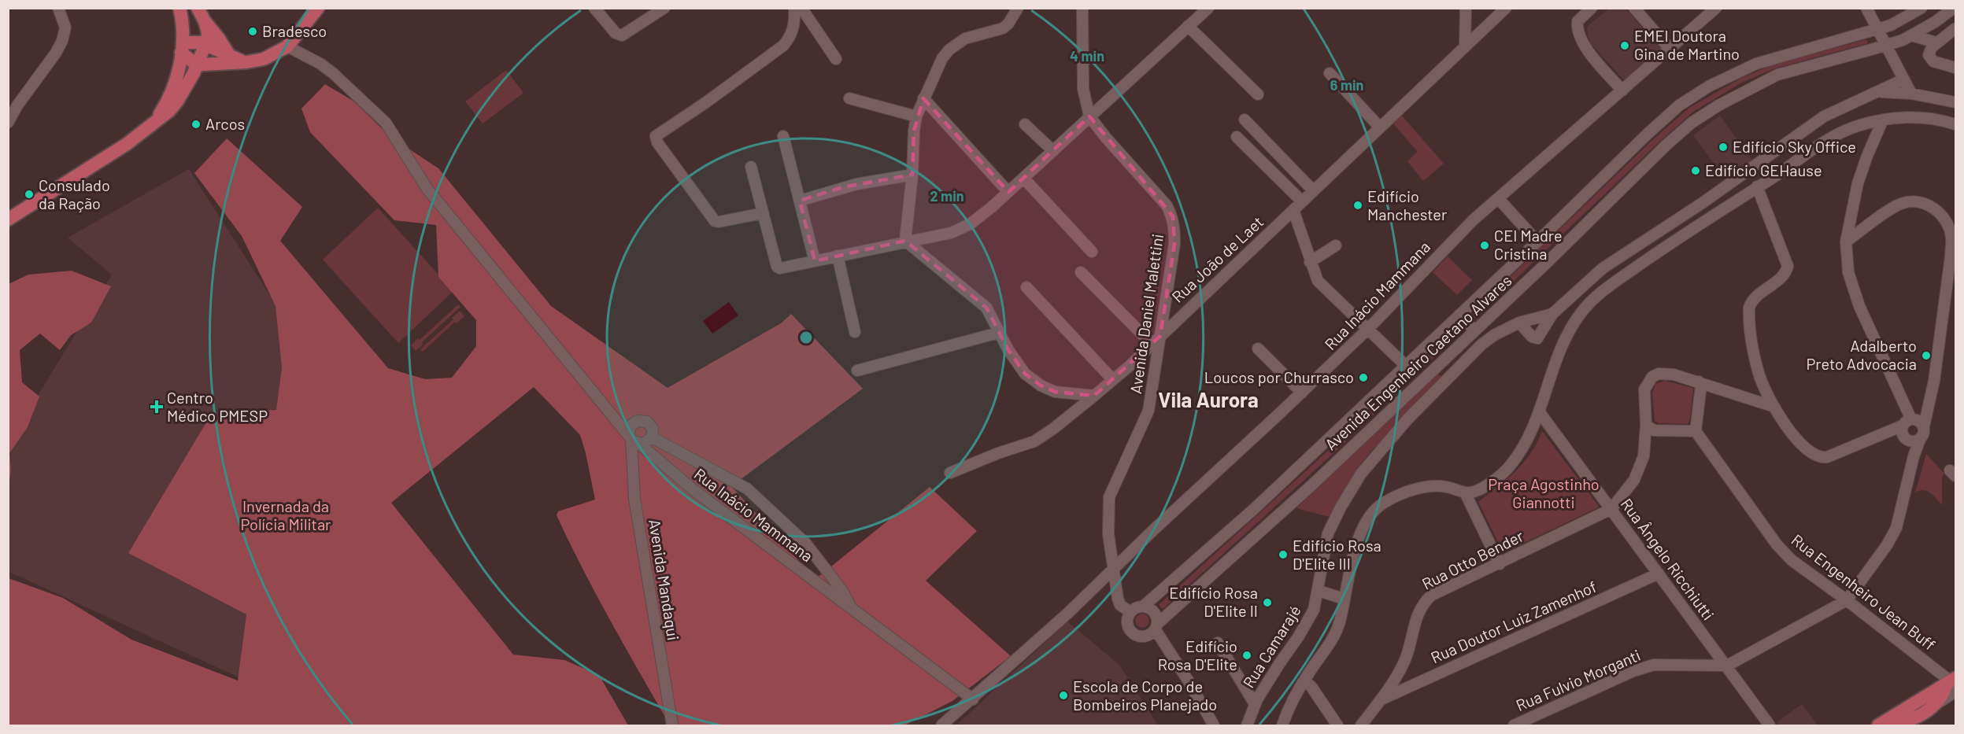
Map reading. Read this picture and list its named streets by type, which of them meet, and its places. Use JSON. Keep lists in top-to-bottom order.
{
  "streets": {
    "street": [
      "Rua João de Laet",
      "Rua Inácio Mammana",
      "Avenida Daniel Malettini",
      "Avenida Engenheiro Caetano Alvares",
      "Rua Ângelo Ricchiutti",
      "Rua Otto Bender",
      "Avenida Mandaqui",
      "Rua Engenheiro Jean Buff",
      "Rua Doutor Luiz Zamenhof",
      "Rua Camarajé",
      "Rua Fulvio Morganti"
    ]
  },
  "crossings": [
    ["Rua João de Laet", "Avenida Daniel Malettini"],
    ["Rua Inácio Mammana", "Avenida Daniel Malettini"],
    ["Rua Inácio Mammana", "Avenida Mandaqui"],
    ["Avenida Daniel Malettini", "Avenida Engenheiro Caetano Alvares"],
    ["Rua Ângelo Ricchiutti", "Rua Otto Bender"],
    ["Rua Ângelo Ricchiutti", "Rua Doutor Luiz Zamenhof"],
    ["Rua Ângelo Ricchiutti", "Rua Fulvio Morganti"],
    ["Rua Otto Bender", "Rua Doutor Luiz Zamenhof"],
    ["Rua Engenheiro Jean Buff", "Rua Fulvio Morganti"]
  ],
  "districts": ["Vila Aurora"],
  "parks": ["Praça Agostinho Giannotti", "Invernada da Polícia Militar"],
  "places": {
    "other": [
      "Bradesco",
      "EMEI Doutora Gina de Martino",
      "Arcos",
      "Edifício Sky Office",
      "Edifício GEHause",
      "Consulado da Ração",
      "Edifício Manchester",
      "CEI Madre Cristina",
      "Adalberto Preto Advocacia",
      "Loucos por Churrasco",
      "Edifício Rosa D'Elite III",
      "Edifício Rosa D'Elite II",
      "Edifício Rosa D'Elite",
      "Escola de Corpo de Bombeiros Planejado"
    ],
    "health": ["Centro Médico PMESP"]
  },
  "rings": ["4 min", "6 min", "2 min"]
}
